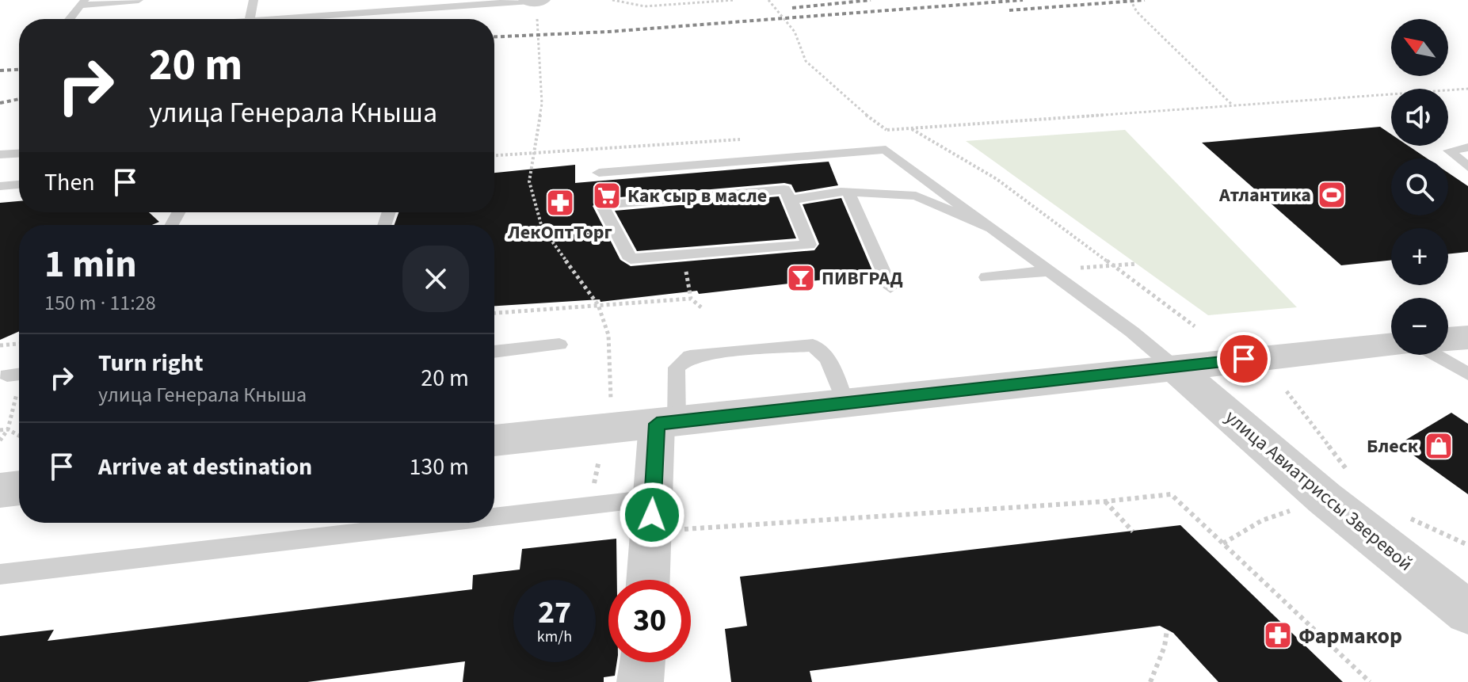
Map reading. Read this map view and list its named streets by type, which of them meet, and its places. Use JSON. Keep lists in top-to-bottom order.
{
  "streets": {
    "street": ["улица Авиатриссы Зверевой"]
  },
  "places": {
    "sports": ["Атлантика"],
    "supermarket": ["Как сыр в масле"],
    "pharmacy": ["ЛекОптТорг", "Фармакор"],
    "bar": ["ПИВГРАД"],
    "shop": ["Блеск"]
  },
  "north": "top left",
  "page": {
    "map_buttons": ["+", "−"],
    "turn": ["20 m", "улица Генерала Кныша"],
    "then": "Then",
    "heading": ["1 min", "150 m · 11:28"],
    "list": [
      {
        "name": "Turn right",
        "note": "улица Генерала Кныша",
        "value": "20 m"
      },
      {
        "name": "Arrive at destination",
        "value": "130 m"
      }
    ],
    "speed": "27 km/h",
    "limit": "30"
  }
}
